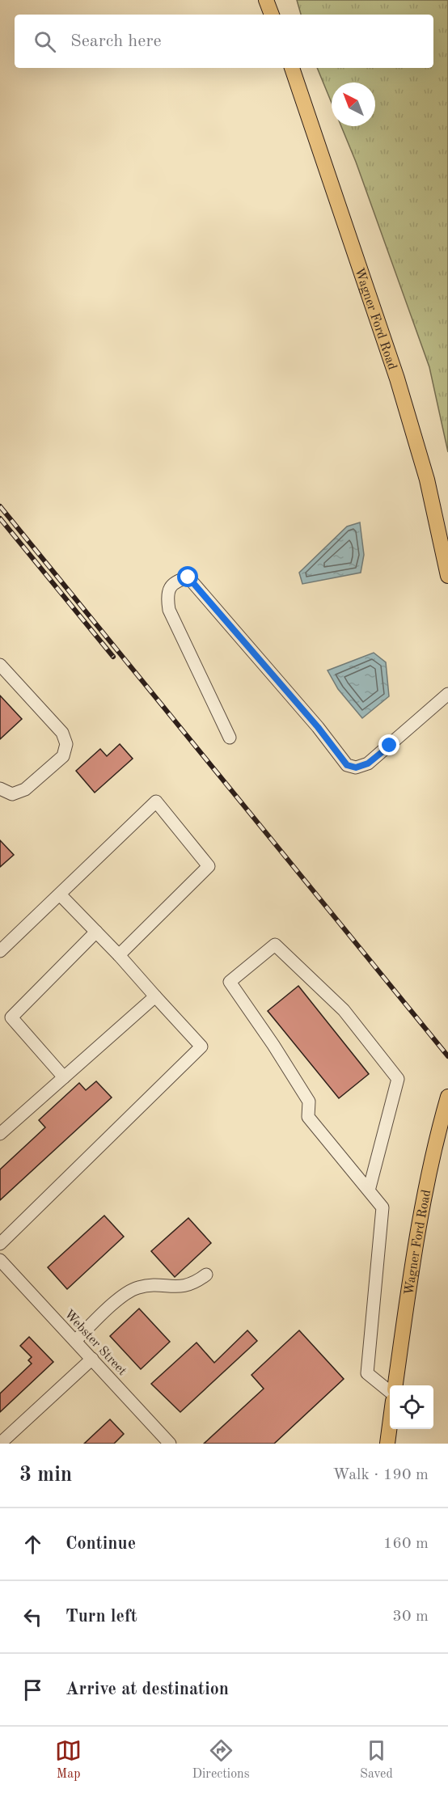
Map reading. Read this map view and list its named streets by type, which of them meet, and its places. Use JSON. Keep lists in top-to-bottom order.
{
  "streets": {
    "main road": ["Wagner Ford Road"],
    "street": ["Webster Street"]
  },
  "north": "top left",
  "page": {
    "search": "Search here",
    "heading": ["3 min", "Walk · 190 m"],
    "list": [
      ["Continue", "160 m"],
      ["Turn left", "30 m"],
      "Arrive at destination"
    ],
    "nav": ["Map", "Directions", "Saved"]
  }
}
